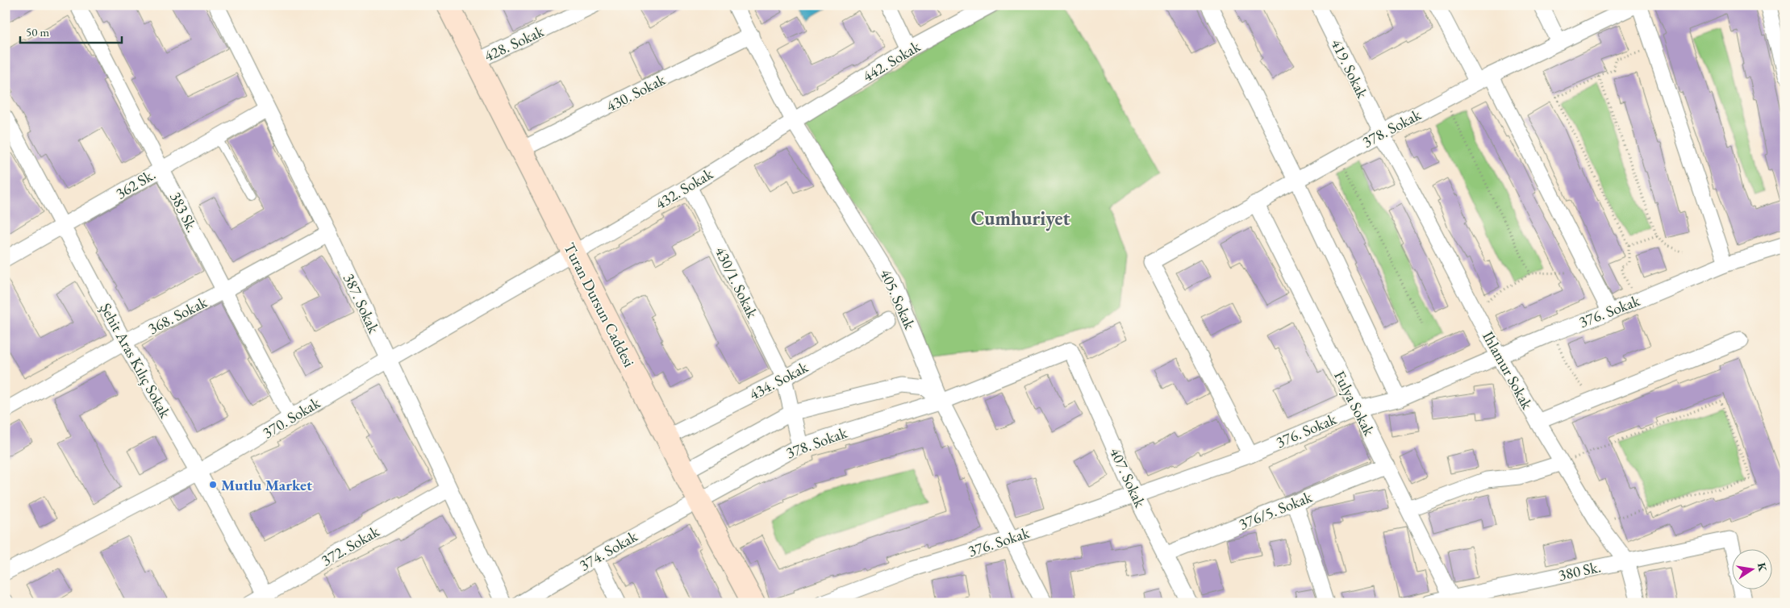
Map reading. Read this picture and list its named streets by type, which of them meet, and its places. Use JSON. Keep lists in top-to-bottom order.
{
  "streets": {
    "street": [
      "428. Sokak",
      "442. Sokak",
      "419. Sokak",
      "430. Sokak",
      "378. Sokak",
      "362 Sk.",
      "432. Sokak",
      "383 Sk.",
      "430/1. Sokak",
      "405. Sokak",
      "387. Sokak",
      "Turan Dursun Caddesi",
      "376. Sokak",
      "368. Sokak",
      "Şehit Aras Kılıç Sokak",
      "Ihlamur Sokak",
      "434. Sokak",
      "Fulya Sokak",
      "370. Sokak",
      "407. Sokak",
      "376/5. Sokak",
      "372. Sokak",
      "374. Sokak",
      "380 Sk."
    ]
  },
  "crossings": [
    ["428. Sokak", "Turan Dursun Caddesi"],
    ["442. Sokak", "432. Sokak"],
    ["442. Sokak", "405. Sokak"],
    ["419. Sokak", "378. Sokak"],
    ["419. Sokak", "Ihlamur Sokak"],
    ["430. Sokak", "405. Sokak"],
    ["430. Sokak", "Turan Dursun Caddesi"],
    ["378. Sokak", "430/1. Sokak"],
    ["378. Sokak", "405. Sokak"],
    ["378. Sokak", "Turan Dursun Caddesi"],
    ["378. Sokak", "376. Sokak"],
    ["378. Sokak", "Ihlamur Sokak"],
    ["378. Sokak", "Fulya Sokak"],
    ["378. Sokak", "407. Sokak"],
    ["378. Sokak", "374. Sokak"],
    ["362 Sk.", "383 Sk."],
    ["362 Sk.", "387. Sokak"],
    ["362 Sk.", "Şehit Aras Kılıç Sokak"],
    ["432. Sokak", "430/1. Sokak"],
    ["432. Sokak", "405. Sokak"],
    ["432. Sokak", "Turan Dursun Caddesi"],
    ["432. Sokak", "370. Sokak"],
    ["383 Sk.", "368. Sokak"],
    ["383 Sk.", "370. Sokak"],
    ["430/1. Sokak", "434. Sokak"],
    ["405. Sokak", "376. Sokak"],
    ["387. Sokak", "368. Sokak"],
    ["387. Sokak", "370. Sokak"],
    ["387. Sokak", "372. Sokak"],
    ["Turan Dursun Caddesi", "434. Sokak"],
    ["Turan Dursun Caddesi", "370. Sokak"],
    ["Turan Dursun Caddesi", "374. Sokak"],
    ["376. Sokak", "Ihlamur Sokak"],
    ["376. Sokak", "Fulya Sokak"],
    ["376. Sokak", "407. Sokak"],
    ["368. Sokak", "Şehit Aras Kılıç Sokak"],
    ["Şehit Aras Kılıç Sokak", "370. Sokak"],
    ["Şehit Aras Kılıç Sokak", "372. Sokak"],
    ["Ihlamur Sokak", "380 Sk."],
    ["Fulya Sokak", "376/5. Sokak"],
    ["Fulya Sokak", "380 Sk."],
    ["407. Sokak", "376/5. Sokak"]
  ],
  "districts": ["Cumhuriyet"],
  "places": ["Mutlu Market"],
  "scale_bar": "50 m",
  "north": "right"
}
